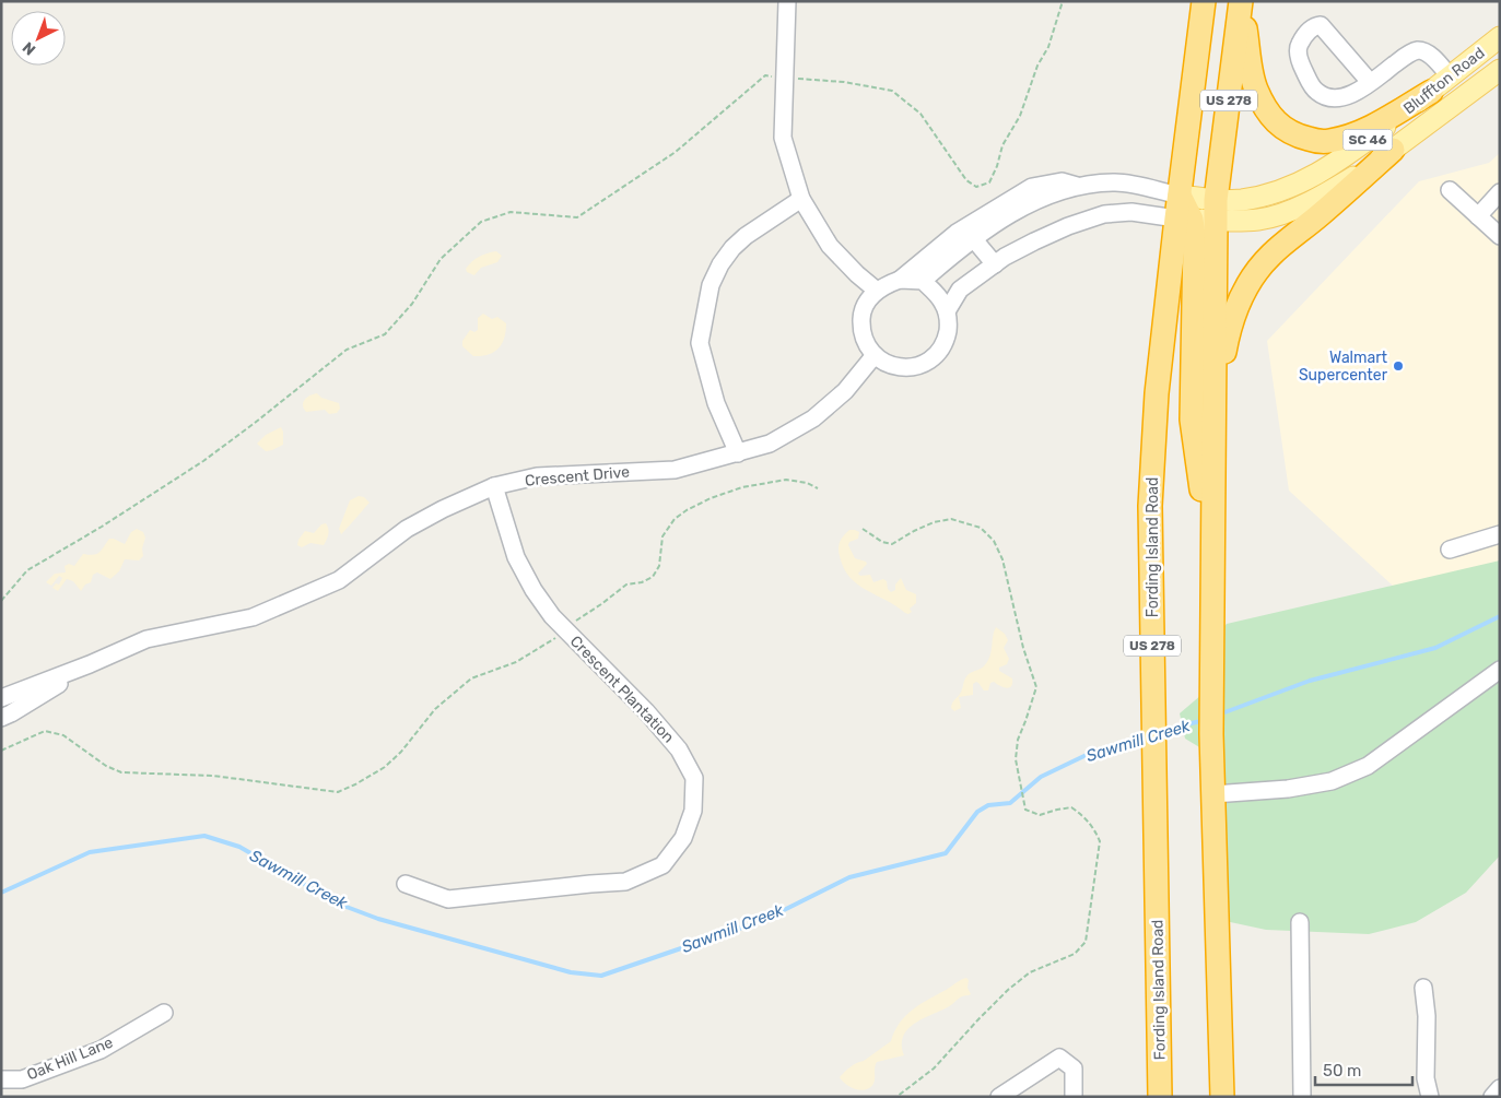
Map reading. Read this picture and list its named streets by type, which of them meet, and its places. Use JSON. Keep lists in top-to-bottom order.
{
  "streets": {
    "highway": ["US 278", "Fording Island Road"],
    "main road": ["Bluffton Road", "SC 46"],
    "street": ["Crescent Drive", "Crescent Plantation", "Oak Hill Lane"]
  },
  "crossings": [
    ["Bluffton Road", "US 278"],
    ["Bluffton Road", "Fording Island Road"],
    ["Crescent Drive", "Crescent Plantation"]
  ],
  "water": ["Sawmill Creek"],
  "places": ["Walmart Supercenter"],
  "scale_bar": "50 m",
  "north": "bottom left"
}
